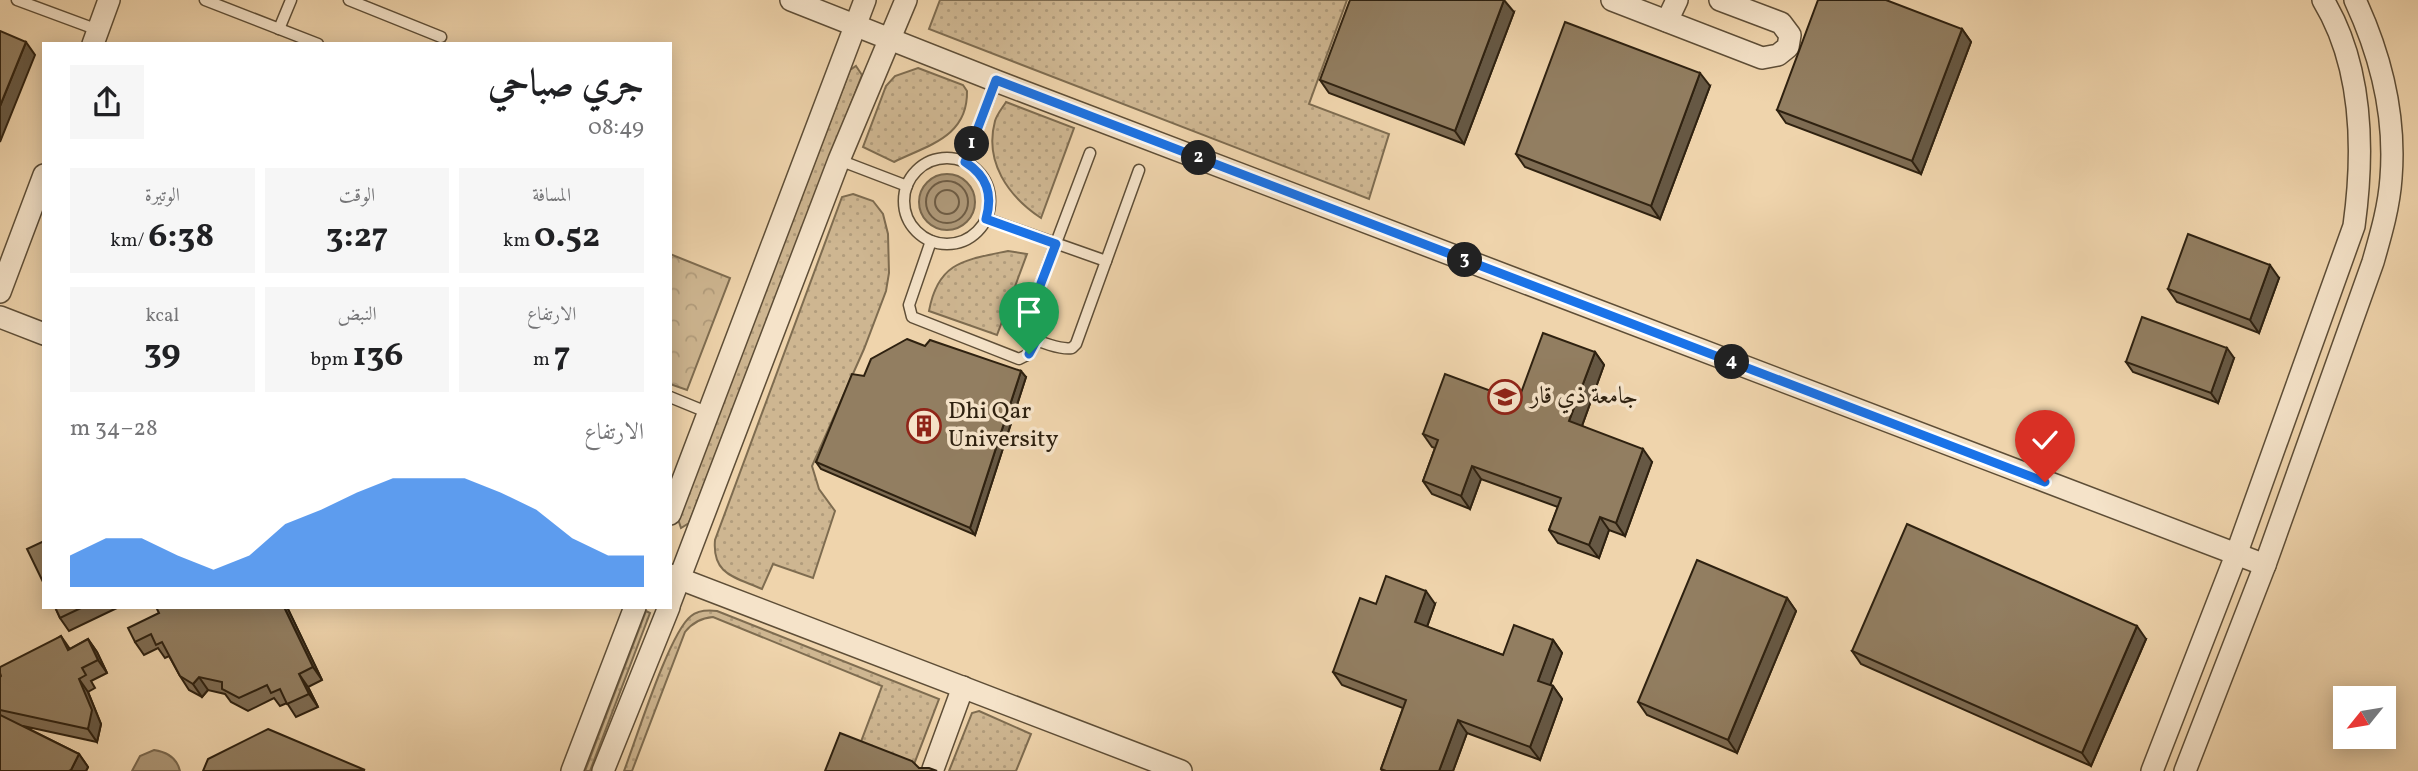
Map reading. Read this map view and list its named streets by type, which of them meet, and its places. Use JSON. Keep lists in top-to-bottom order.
{
  "places": {
    "school or university": ["جامعة ذي قار"],
    "building": ["Dhi Qar University"]
  },
  "north": "bottom left",
  "page": {
    "heading": ["جري صباحي", "08:49"],
    "pins": [
      "1",
      "2",
      "3",
      "4"
    ],
    "stats": [
      ["المسافة", "0.52 km"],
      ["الوقت", "3:27"],
      ["الوتيرة", "6:38 /km"],
      ["الارتفاع", "7 m"],
      ["النبض", "136 bpm"],
      ["kcal", "39"]
    ],
    "chart": ["الارتفاع", "28–34 m"]
  }
}
